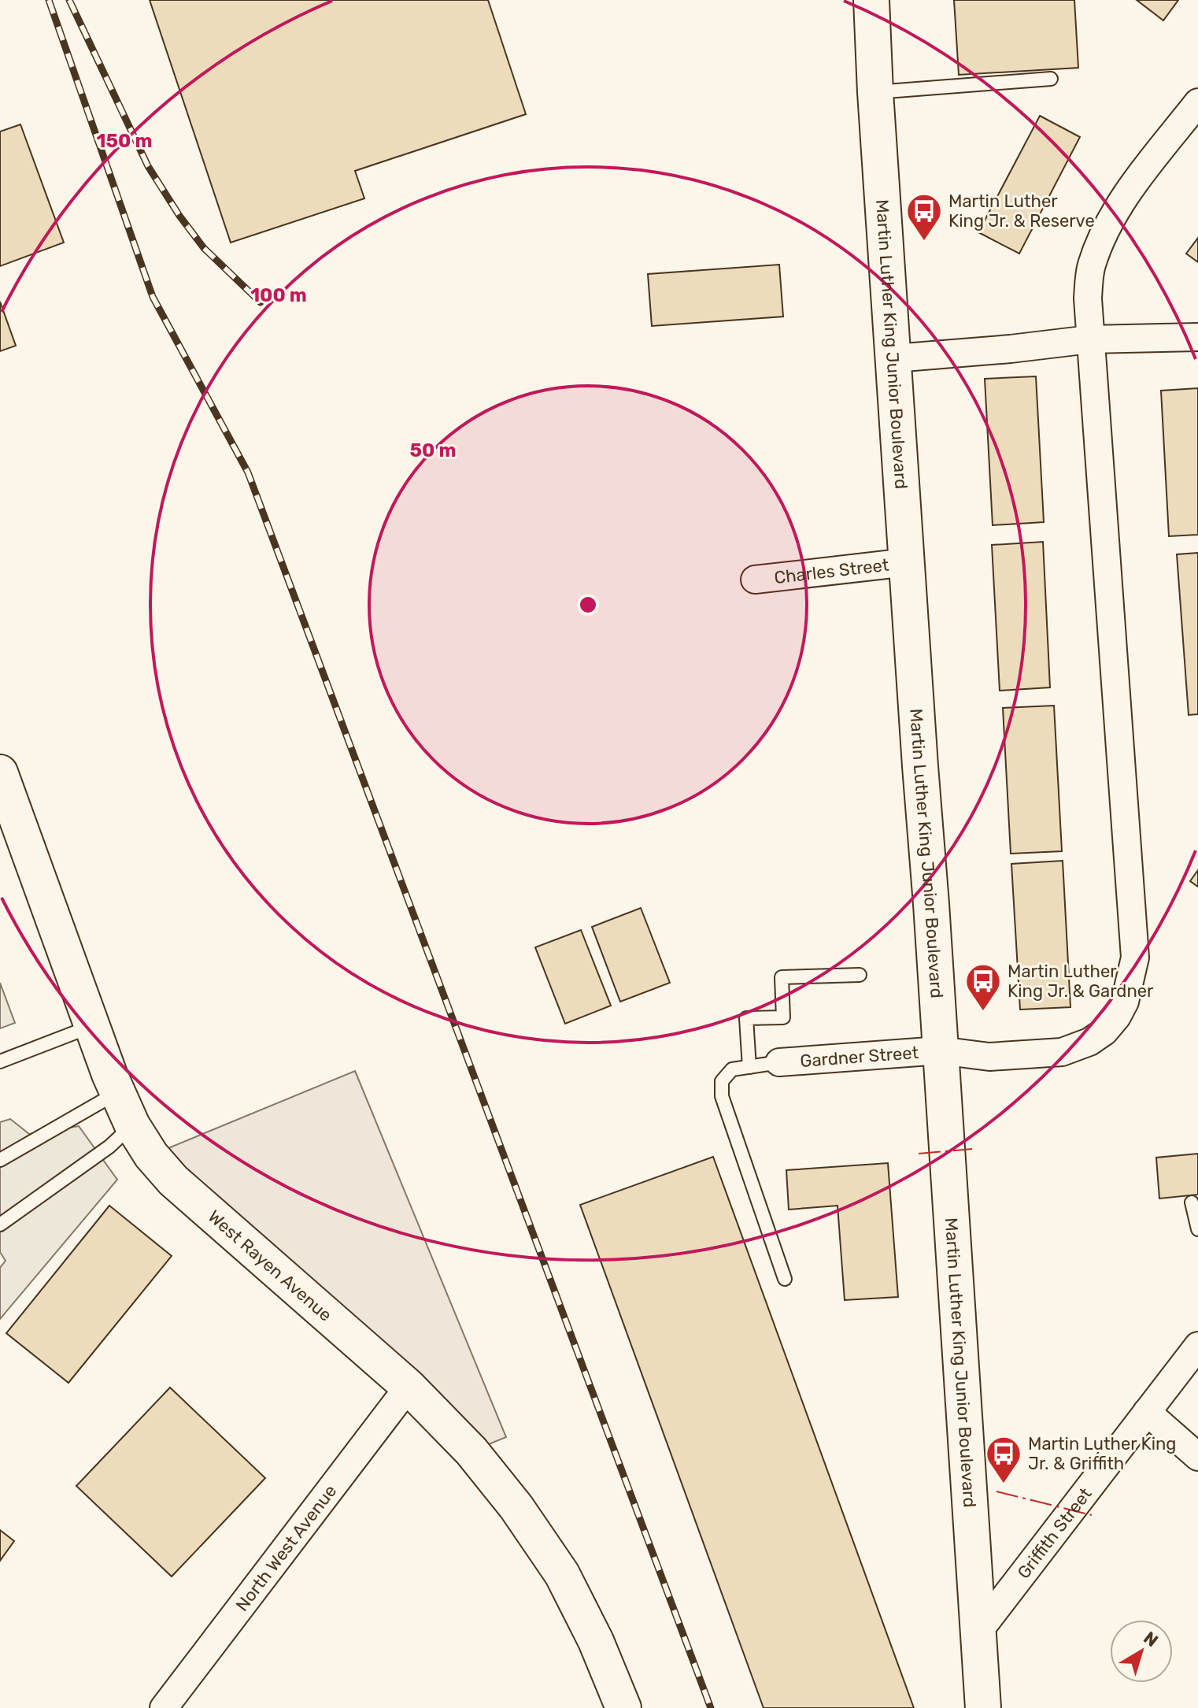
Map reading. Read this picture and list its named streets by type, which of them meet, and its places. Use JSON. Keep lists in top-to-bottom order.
{
  "streets": {
    "main road": ["Martin Luther King Junior Boulevard", "West Rayen Avenue"],
    "street": [
      "Charles Street",
      "Gardner Street",
      "Griffith Street",
      "North West Avenue"
    ]
  },
  "crossings": [
    ["Martin Luther King Junior Boulevard", "Charles Street"],
    ["Martin Luther King Junior Boulevard", "Gardner Street"],
    ["Martin Luther King Junior Boulevard", "Griffith Street"],
    ["West Rayen Avenue", "North West Avenue"]
  ],
  "places": {
    "bus stop": ["Martin Luther King Jr. & Reserve", "Martin Luther King Jr. & Gardner", "Martin Luther King Jr. & Griffith"]
  },
  "north": "top right",
  "rings": ["150 m", "100 m", "50 m"]
}
